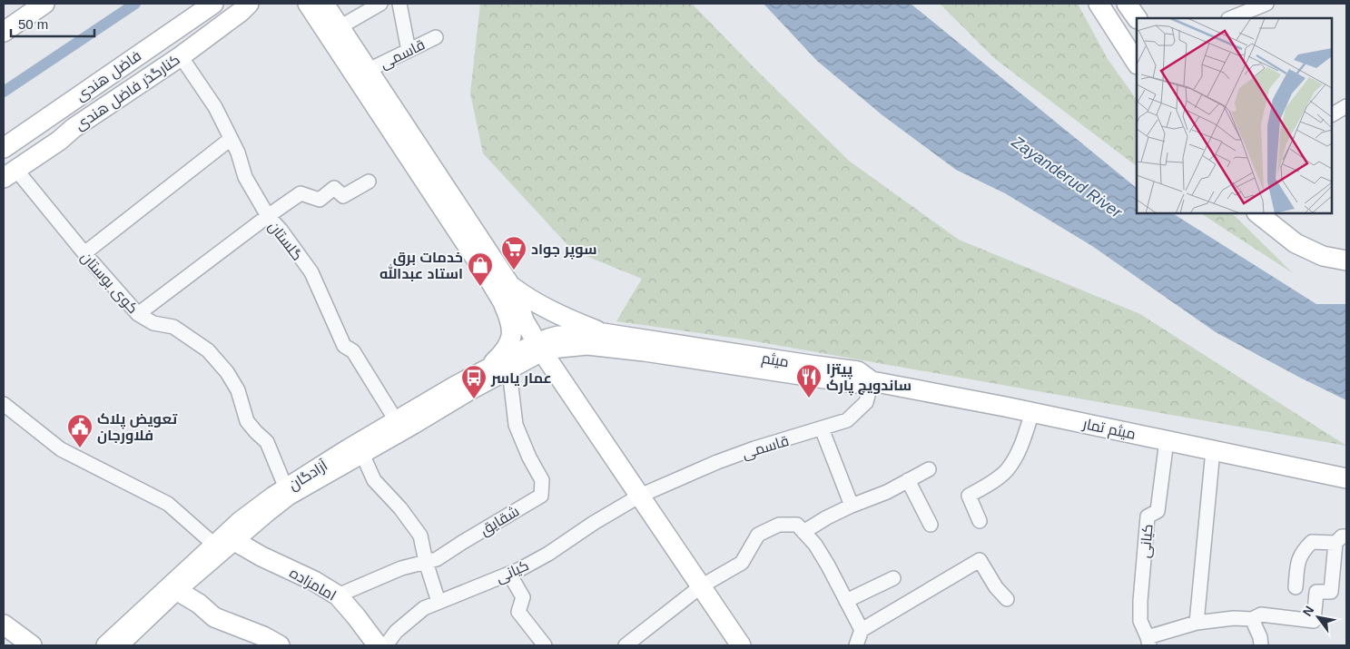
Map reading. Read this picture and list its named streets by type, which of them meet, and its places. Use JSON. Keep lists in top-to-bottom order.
{
  "streets": {
    "main road": [
      "فاضل هندی",
      "کنارگذر فاضل هندی",
      "میثم",
      "میثم تمار",
      "آزادگان",
      "امامزاده"
    ],
    "street": [
      "قاسمی",
      "گلستان",
      "کوی بوستان",
      "شقایق",
      "کیانی"
    ]
  },
  "crossings": [
    ["قاسمی", "میثم"],
    ["قاسمی", "میثم تمار"],
    ["قاسمی", "کیانی"],
    ["کنارگذر فاضل هندی", "گلستان"],
    ["کنارگذر فاضل هندی", "کوی بوستان"],
    ["گلستان", "آزادگان"],
    ["کوی بوستان", "آزادگان"],
    ["میثم", "میثم تمار"],
    ["میثم", "آزادگان"],
    ["میثم تمار", "کیانی"],
    ["آزادگان", "شقایق"],
    ["آزادگان", "امامزاده"],
    ["شقایق", "امامزاده"]
  ],
  "water": ["Zayanderud River"],
  "places": {
    "supermarket": ["سوپر جواد"],
    "shop": ["خدمات برق استاد عبدالله"],
    "restaurant": ["پیتزا ساندویچ پارک"],
    "bus stop": ["عمار یاسر"],
    "public building": ["تعویض پلاک فلاورجان"]
  },
  "scale_bar": "50 m",
  "north": "top left"
}
